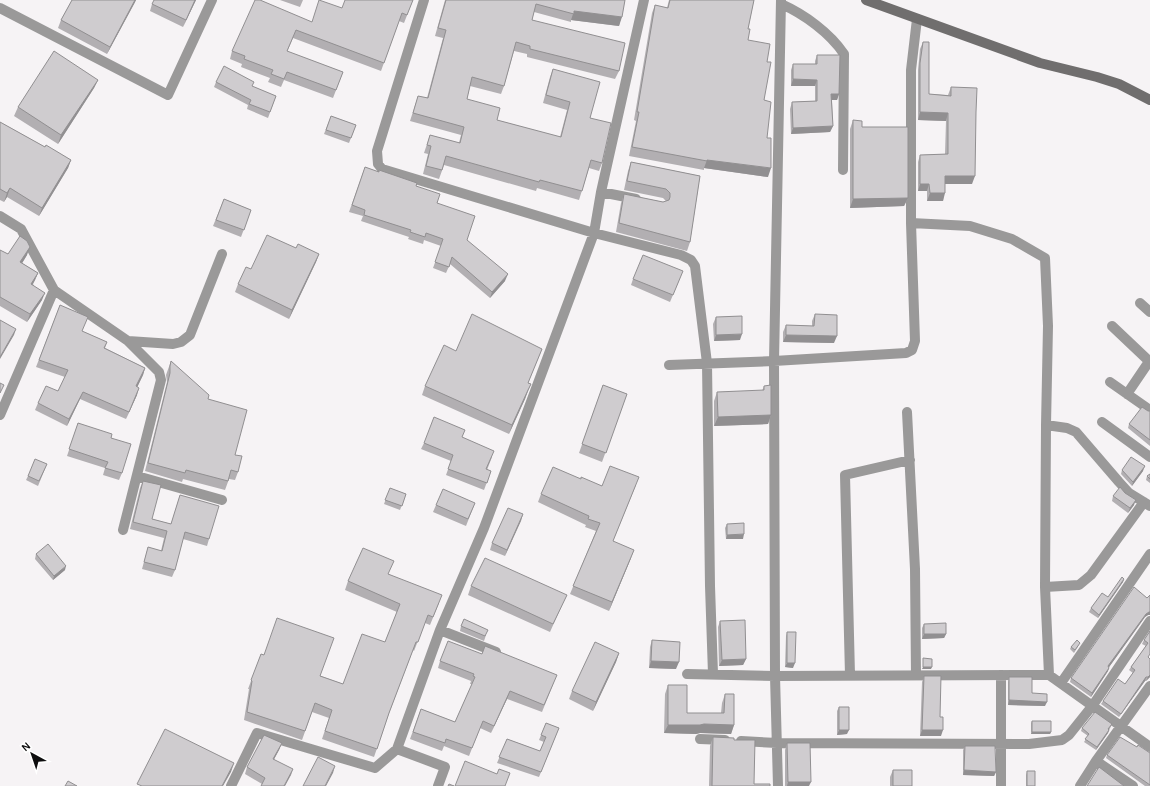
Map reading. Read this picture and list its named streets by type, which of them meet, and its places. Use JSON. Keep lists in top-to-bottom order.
{
  "north": "top left"
}
